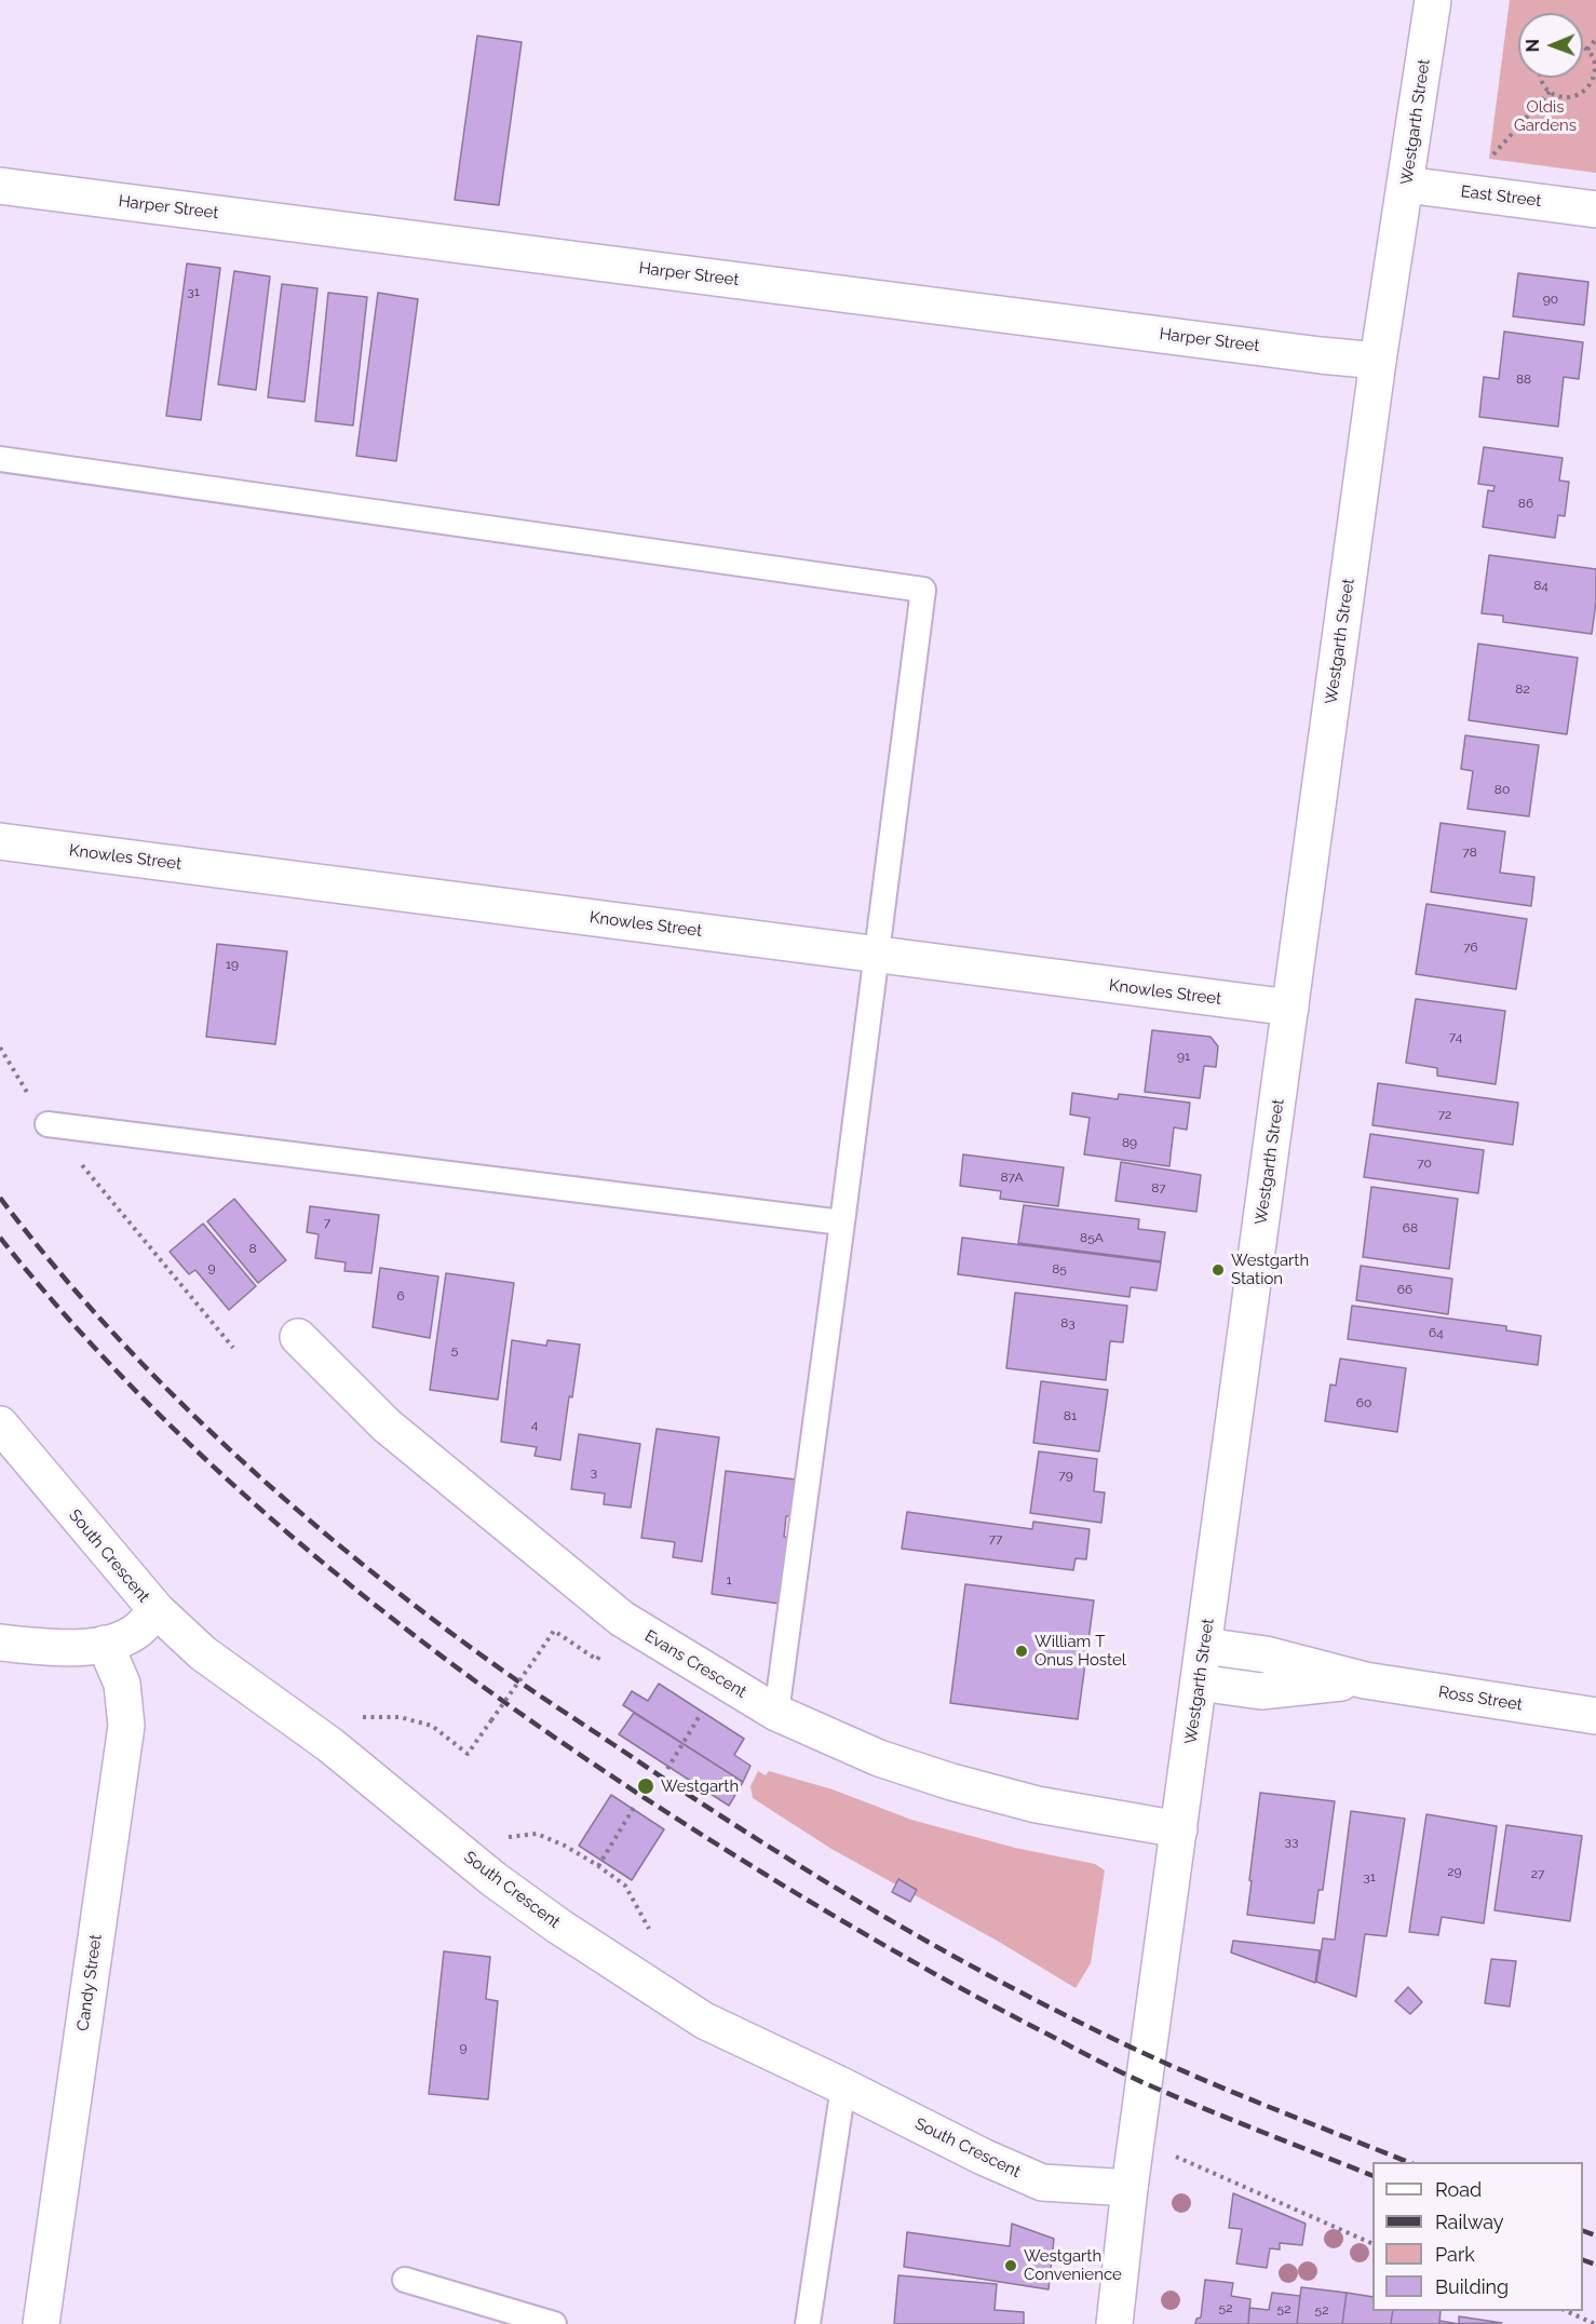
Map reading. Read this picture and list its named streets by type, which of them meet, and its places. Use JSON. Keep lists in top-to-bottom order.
{
  "streets": {
    "street": [
      "Westgarth Street",
      "East Street",
      "Harper Street",
      "Knowles Street",
      "South Crescent",
      "Evans Crescent",
      "Ross Street",
      "Candy Street"
    ]
  },
  "crossings": [
    ["Westgarth Street", "East Street"],
    ["Westgarth Street", "Harper Street"],
    ["Westgarth Street", "Knowles Street"],
    ["Westgarth Street", "South Crescent"],
    ["Westgarth Street", "Evans Crescent"],
    ["Westgarth Street", "Ross Street"]
  ],
  "parks": ["Oldis Gardens"],
  "places": [
    "Westgarth Station",
    "William T Onus Hostel",
    "Westgarth",
    "Westgarth Convenience"
  ],
  "house_numbers": [
    "31",
    "90",
    "88",
    "86",
    "84",
    "82",
    "80",
    "78",
    "76",
    "19",
    "74",
    "91",
    "72",
    "89",
    "70",
    "87A",
    "87",
    "7",
    "68",
    "85A",
    "8",
    "9",
    "85",
    "66",
    "6",
    "83",
    "64",
    "5",
    "60",
    "81",
    "4",
    "3",
    "79",
    "77",
    "1",
    "33",
    "29",
    "27",
    "31",
    "9",
    "52",
    "52",
    "52"
  ],
  "legend": [
    "Road",
    "Railway",
    "Park",
    "Building"
  ],
  "north": "left"
}
